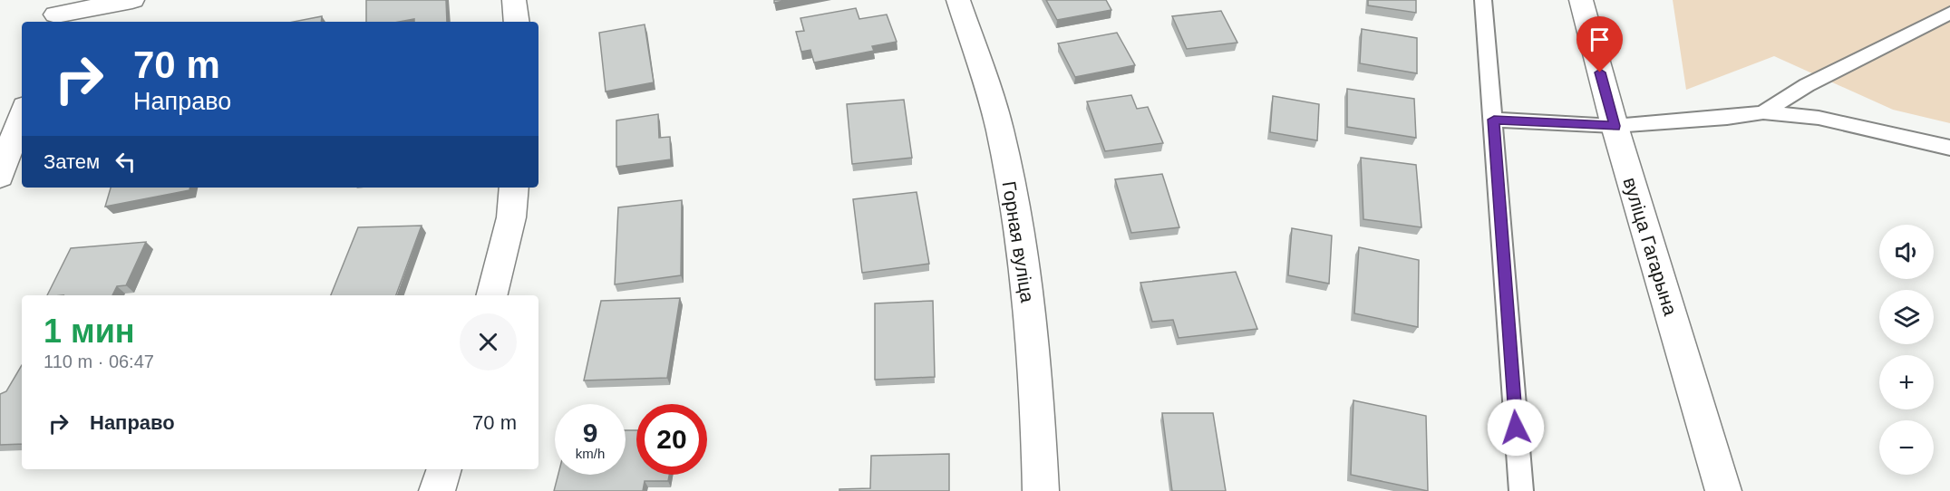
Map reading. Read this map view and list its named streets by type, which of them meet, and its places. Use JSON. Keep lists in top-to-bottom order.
{
  "streets": {
    "street": ["Горная вуліца", "вуліца Гагарына"]
  },
  "page": {
    "turn": ["70 m", "Направо"],
    "then": "Затем",
    "map_buttons": ["+", "−"],
    "heading": ["1 мин", "110 m · 06:47"],
    "list": [
      {
        "name": "Направо",
        "value": "70 m"
      }
    ],
    "speed": "9 km/h",
    "limit": "20"
  }
}
